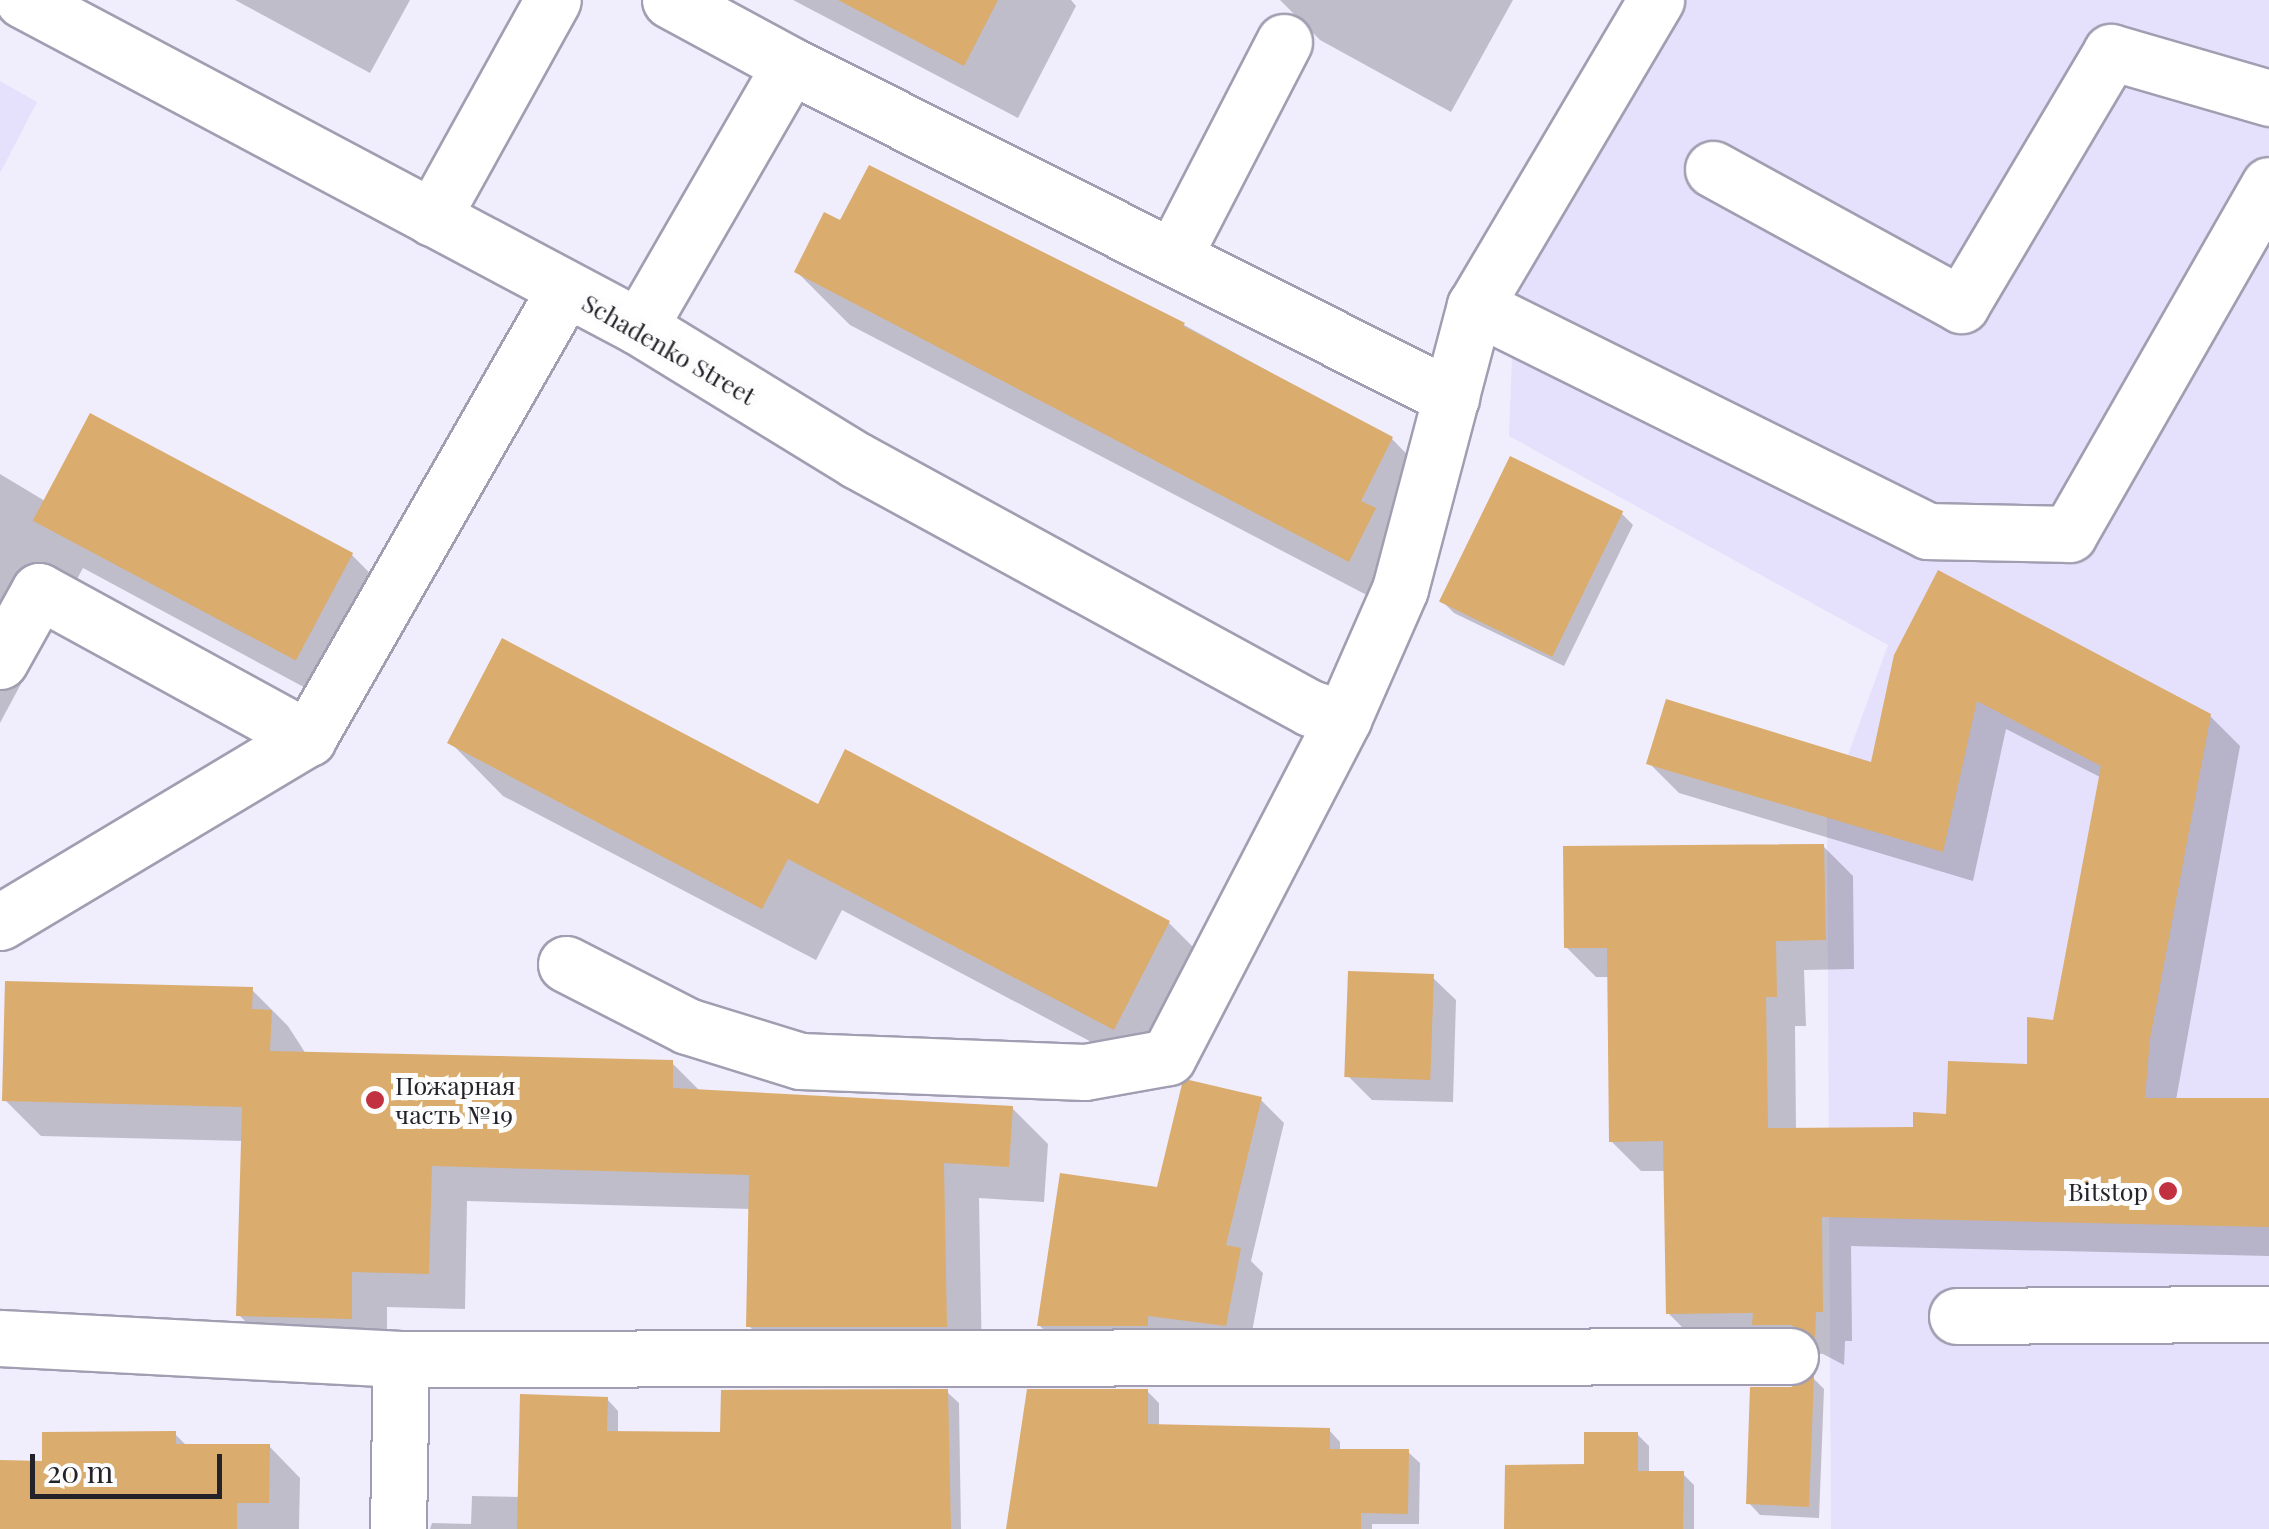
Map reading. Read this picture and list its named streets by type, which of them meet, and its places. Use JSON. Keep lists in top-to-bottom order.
{
  "streets": {
    "street": ["Schadenko Street"]
  },
  "places": ["Пожарная часть №19", "Bitstop"],
  "scale_bar": "20 m"
}
